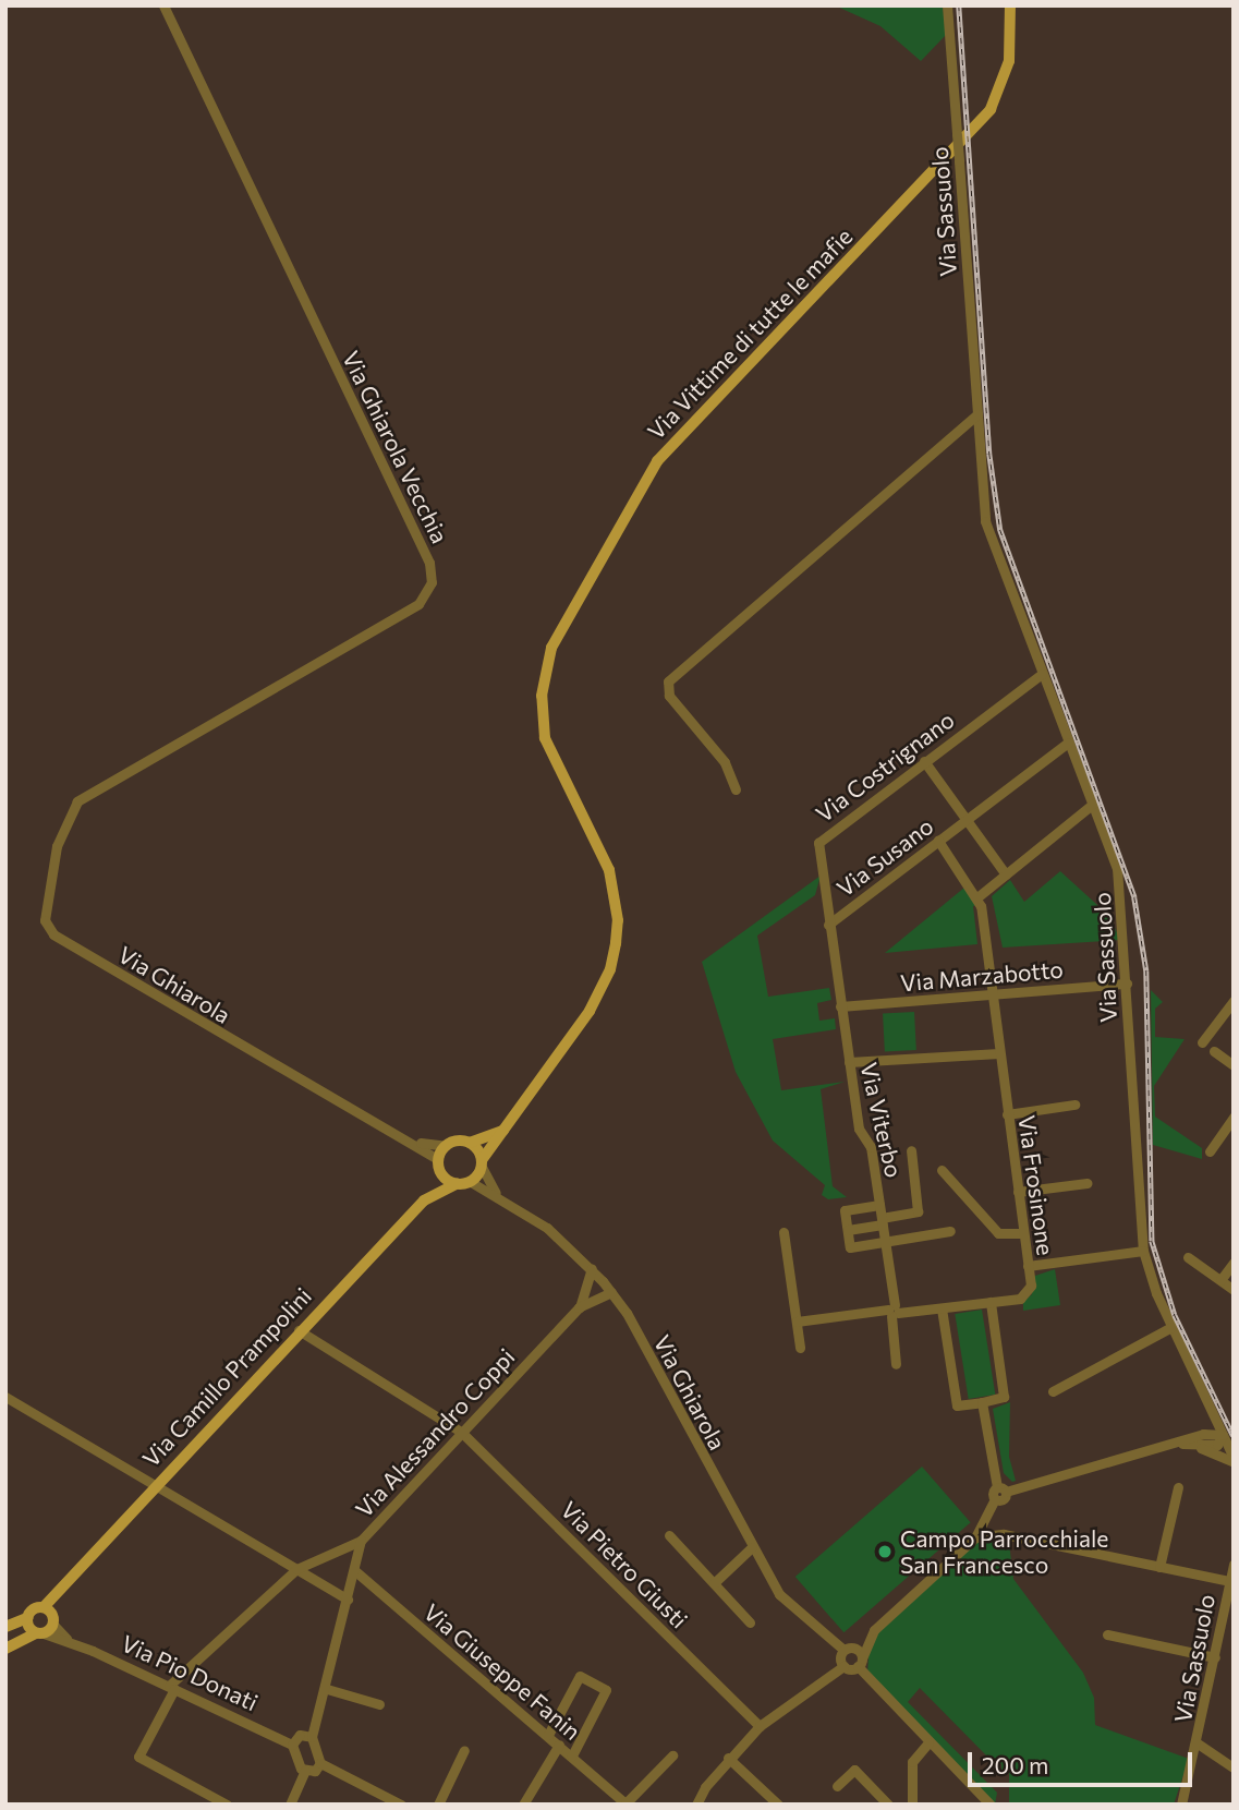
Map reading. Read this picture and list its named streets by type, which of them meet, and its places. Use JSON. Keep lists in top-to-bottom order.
{
  "streets": {
    "main road": ["Via Vittime di tutte le mafie", "Via Camillo Prampolini", "Via Pio Donati"],
    "street": [
      "Via Sassuolo",
      "Via Ghiarola Vecchia",
      "Via Costrignano",
      "Via Susano",
      "Via Marzabotto",
      "Via Ghiarola",
      "Via Viterbo",
      "Via Frosinone",
      "Via Alessandro Coppi",
      "Via Pietro Giusti",
      "Via Giuseppe Fanin"
    ]
  },
  "crossings": [
    ["Via Sassuolo", "Via Costrignano"],
    ["Via Sassuolo", "Via Susano"],
    ["Via Sassuolo", "Via Marzabotto"],
    ["Via Vittime di tutte le mafie", "Via Ghiarola"],
    ["Via Vittime di tutte le mafie", "Via Camillo Prampolini"],
    ["Via Ghiarola Vecchia", "Via Ghiarola"],
    ["Via Costrignano", "Via Susano"],
    ["Via Costrignano", "Via Viterbo"],
    ["Via Susano", "Via Viterbo"],
    ["Via Marzabotto", "Via Viterbo"],
    ["Via Marzabotto", "Via Frosinone"],
    ["Via Ghiarola", "Via Camillo Prampolini"],
    ["Via Ghiarola", "Via Alessandro Coppi"],
    ["Via Viterbo", "Via Frosinone"],
    ["Via Camillo Prampolini", "Via Pietro Giusti"],
    ["Via Camillo Prampolini", "Via Pio Donati"],
    ["Via Alessandro Coppi", "Via Pietro Giusti"],
    ["Via Alessandro Coppi", "Via Pio Donati"]
  ],
  "places": ["Campo Parrocchiale San Francesco"],
  "scale_bar": "200 m"
}
